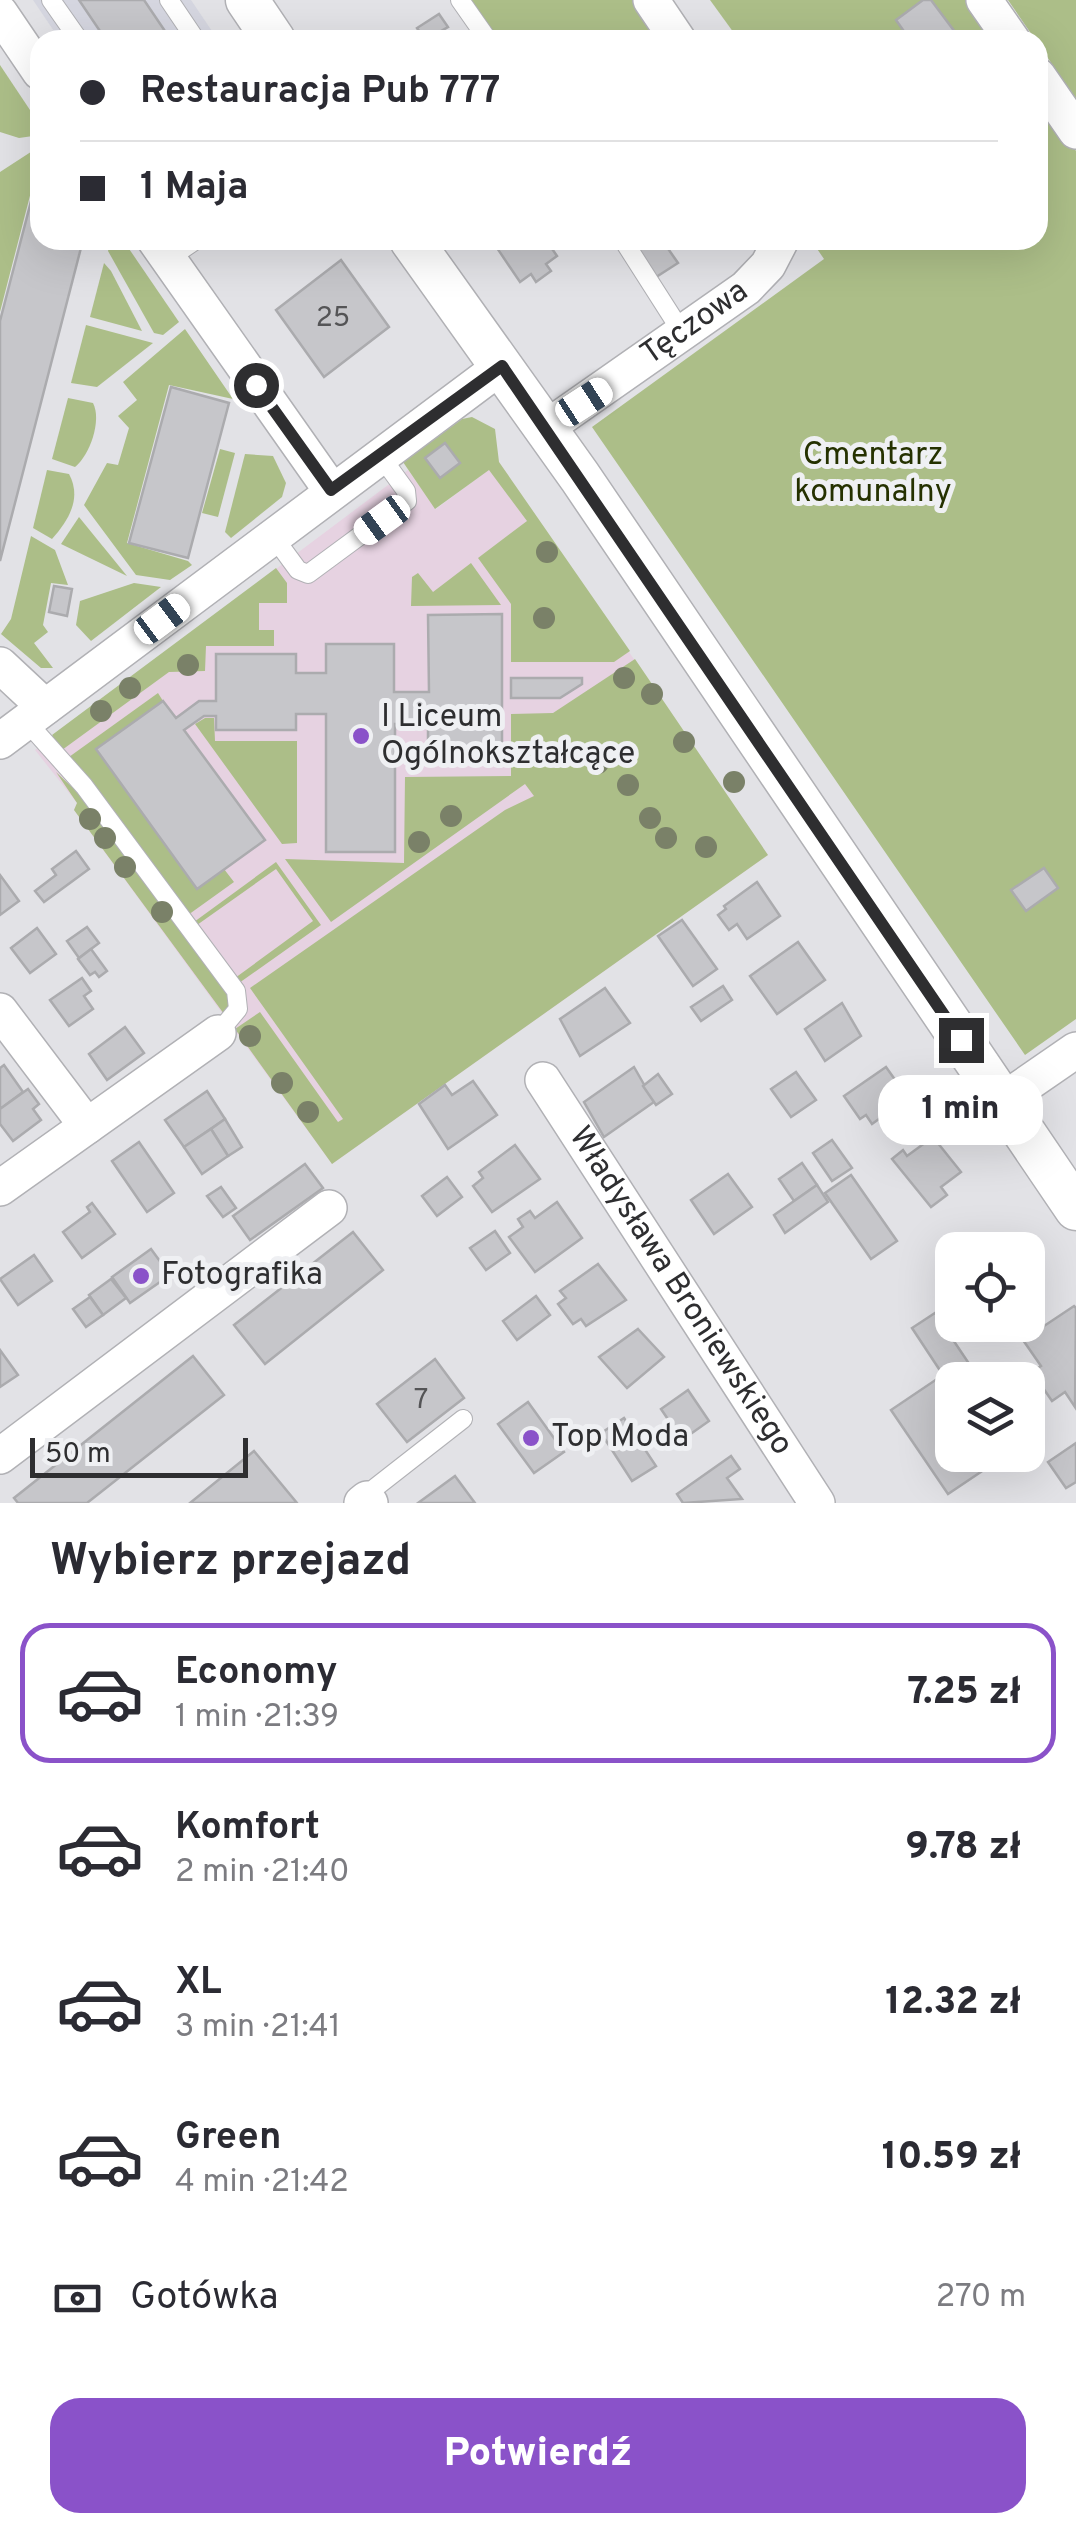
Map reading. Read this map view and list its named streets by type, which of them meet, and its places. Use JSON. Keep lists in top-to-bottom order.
{
  "streets": {
    "street": ["Tęczowa", "Władysława Broniewskiego"]
  },
  "parks": ["Cmentarz komunalny"],
  "places": ["I Liceum Ogólnokształcące", "Fotografika", "Top Moda"],
  "house_numbers": ["25", "7"],
  "scale_bar": "50 m",
  "page": {
    "banner": ["Restauracja Pub 777", "1 Maja"],
    "bubble": "1 min",
    "scale": "50 m",
    "heading": "Wybierz przejazd",
    "list": [
      {
        "name": "Economy",
        "note": "1 min · 21:39",
        "value": "7.25 zł"
      },
      {
        "name": "Komfort",
        "note": "2 min · 21:40",
        "value": "9.78 zł"
      },
      {
        "name": "XL",
        "note": "3 min · 21:41",
        "value": "12.32 zł"
      },
      {
        "name": "Green",
        "note": "4 min · 21:42",
        "value": "10.59 zł"
      }
    ],
    "pay": ["Gotówka", "270 m"],
    "buttons": "Potwierdź"
  }
}
